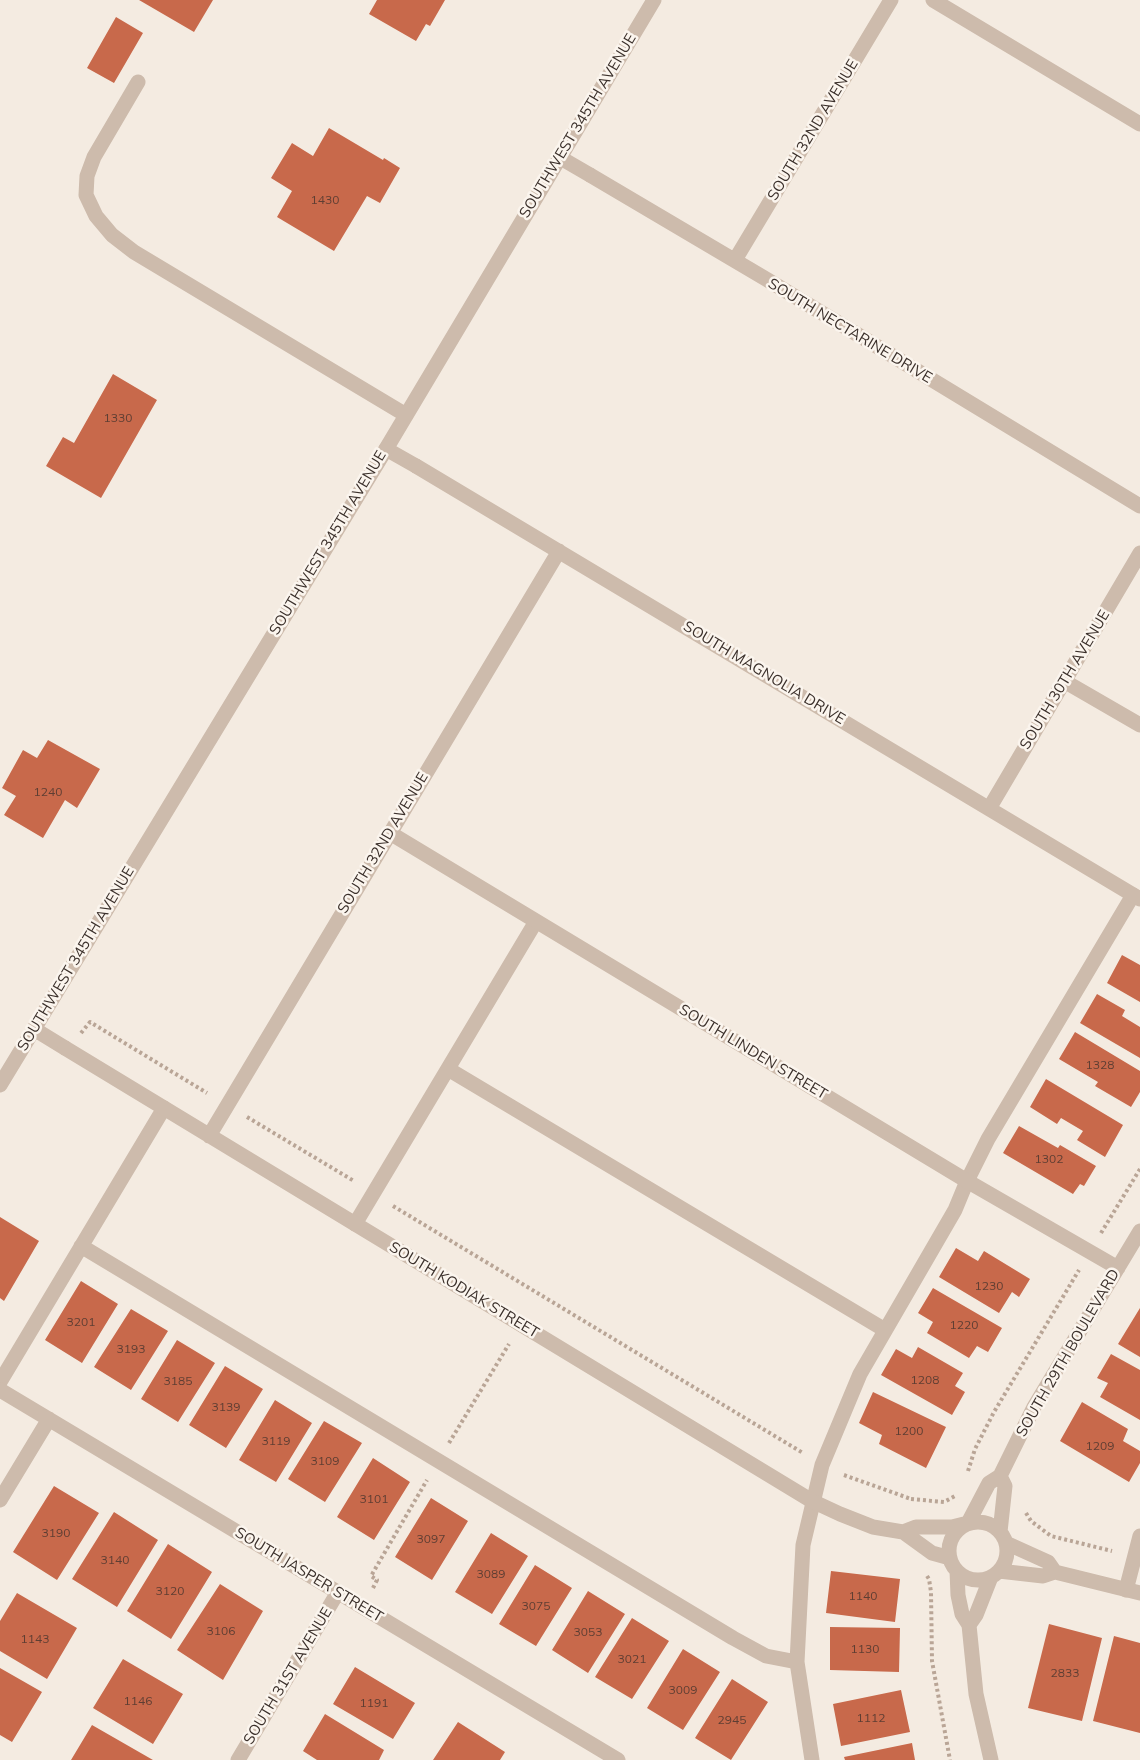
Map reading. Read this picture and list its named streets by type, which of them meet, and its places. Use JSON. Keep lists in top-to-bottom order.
{
  "streets": {
    "street": [
      "SOUTHWEST 345TH AVENUE",
      "SOUTH 32ND AVENUE",
      "SOUTH NECTARINE DRIVE",
      "SOUTH MAGNOLIA DRIVE",
      "SOUTH 30TH AVENUE",
      "SOUTH LINDEN STREET",
      "SOUTH KODIAK STREET",
      "SOUTH 29TH BOULEVARD",
      "SOUTH JASPER STREET",
      "SOUTH 31ST AVENUE"
    ]
  },
  "crossings": [
    ["SOUTHWEST 345TH AVENUE", "SOUTH NECTARINE DRIVE"],
    ["SOUTHWEST 345TH AVENUE", "SOUTH MAGNOLIA DRIVE"],
    ["SOUTHWEST 345TH AVENUE", "SOUTH KODIAK STREET"],
    ["SOUTH 32ND AVENUE", "SOUTH NECTARINE DRIVE"],
    ["SOUTH 32ND AVENUE", "SOUTH MAGNOLIA DRIVE"],
    ["SOUTH 32ND AVENUE", "SOUTH LINDEN STREET"],
    ["SOUTH 32ND AVENUE", "SOUTH KODIAK STREET"],
    ["SOUTH MAGNOLIA DRIVE", "SOUTH 30TH AVENUE"],
    ["SOUTH LINDEN STREET", "SOUTH 29TH BOULEVARD"],
    ["SOUTH KODIAK STREET", "SOUTH 29TH BOULEVARD"],
    ["SOUTH JASPER STREET", "SOUTH 31ST AVENUE"]
  ],
  "house_numbers": [
    "1430",
    "1330",
    "1240",
    "1328",
    "1302",
    "1230",
    "3201",
    "1220",
    "3193",
    "1208",
    "3185",
    "3139",
    "1200",
    "3119",
    "1209",
    "3109",
    "3101",
    "3190",
    "3097",
    "3140",
    "3089",
    "3120",
    "1140",
    "3075",
    "3106",
    "3053",
    "1143",
    "1130",
    "3021",
    "2833",
    "3009",
    "1146",
    "1191",
    "1112",
    "2945"
  ]
}
